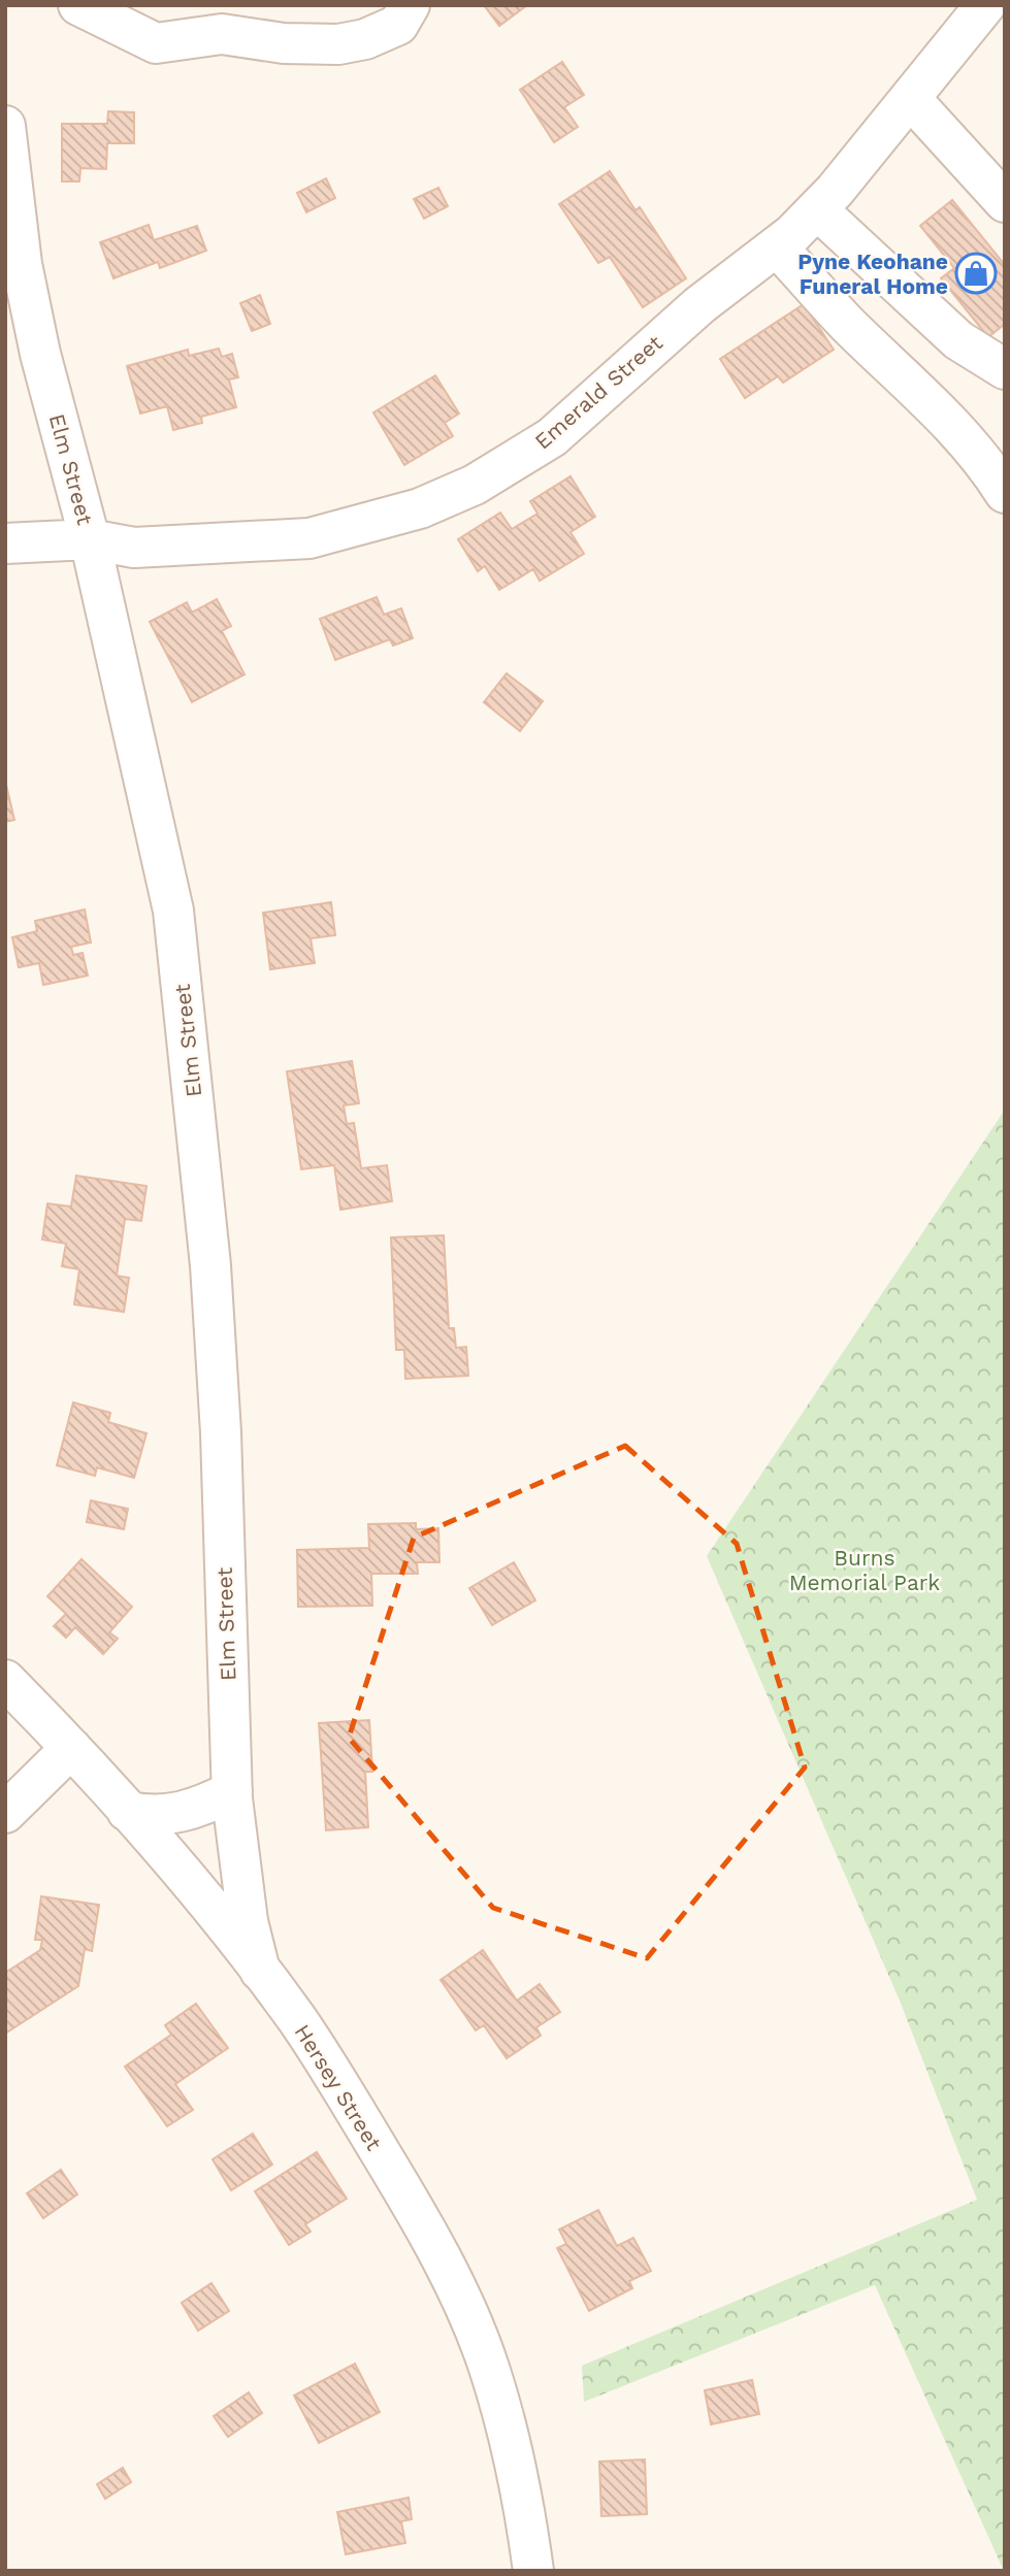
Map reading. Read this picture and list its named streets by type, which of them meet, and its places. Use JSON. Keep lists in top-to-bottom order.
{
  "streets": {
    "street": ["Emerald Street", "Elm Street", "Hersey Street"]
  },
  "crossings": [
    ["Emerald Street", "Elm Street"],
    ["Elm Street", "Hersey Street"]
  ],
  "parks": ["Burns Memorial Park"],
  "places": {
    "shop": ["Pyne Keohane Funeral Home"]
  }
}
